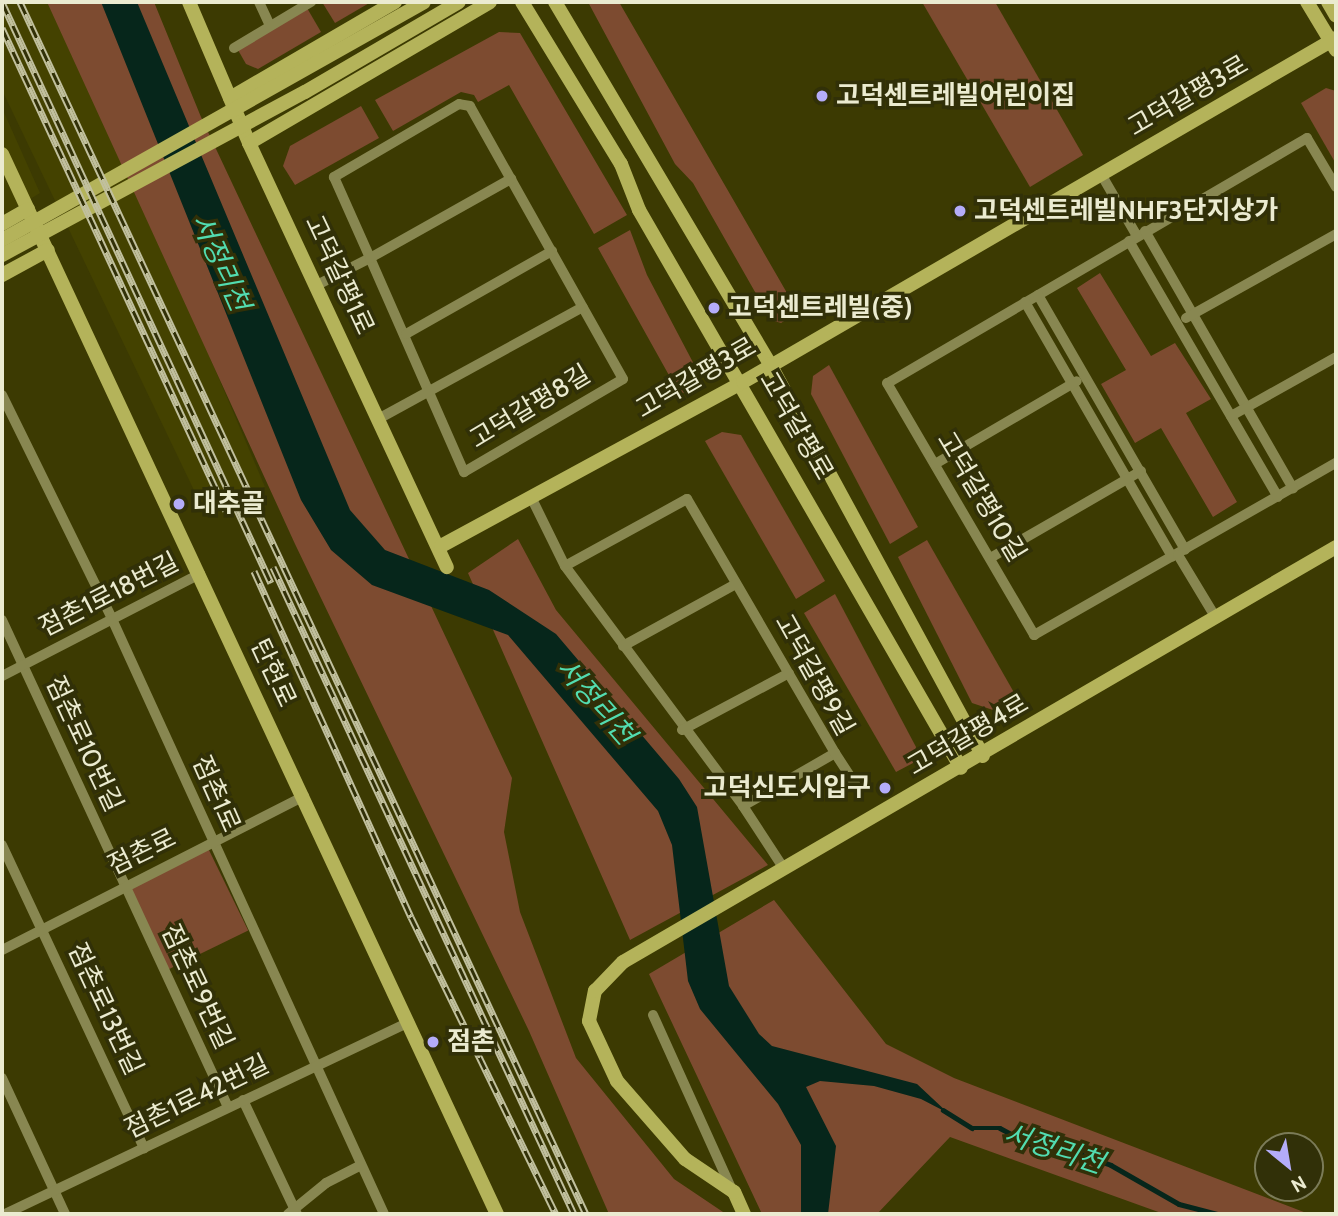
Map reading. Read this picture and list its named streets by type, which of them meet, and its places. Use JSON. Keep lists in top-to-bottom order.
{
  "streets": {
    "street": [
      "고덕갈평3로",
      "고덕갈평1로",
      "고덕갈평8길",
      "고덕갈평로",
      "고덕갈평10길",
      "점촌1로18번길",
      "탄현로",
      "고덕갈평9길",
      "고덕갈평4로",
      "점촌로10번길",
      "점촌1로",
      "점촌로",
      "점촌로9번길",
      "점촌로13번길",
      "점촌1로42번길"
    ]
  },
  "crossings": [
    ["고덕갈평3로", "고덕갈평1로"],
    ["고덕갈평3로", "고덕갈평로"],
    ["고덕갈평로", "고덕갈평4로"],
    ["점촌1로18번길", "탄현로"],
    ["점촌1로18번길", "점촌로10번길"],
    ["점촌1로18번길", "점촌1로"],
    ["탄현로", "점촌로"],
    ["탄현로", "점촌1로42번길"],
    ["점촌로10번길", "점촌로"],
    ["점촌로10번길", "점촌로9번길"],
    ["점촌1로", "점촌로"],
    ["점촌1로", "점촌1로42번길"],
    ["점촌로", "점촌로9번길"],
    ["점촌로", "점촌로13번길"],
    ["점촌로9번길", "점촌1로42번길"],
    ["점촌로13번길", "점촌1로42번길"]
  ],
  "water": ["서정리천"],
  "places": [
    "고덕센트레빌어린이집",
    "고덕센트레빌NHF3단지상가",
    "고덕센트레빌(중)",
    "대추골",
    "고덕신도시입구",
    "점촌"
  ],
  "north": "bottom right"
}
